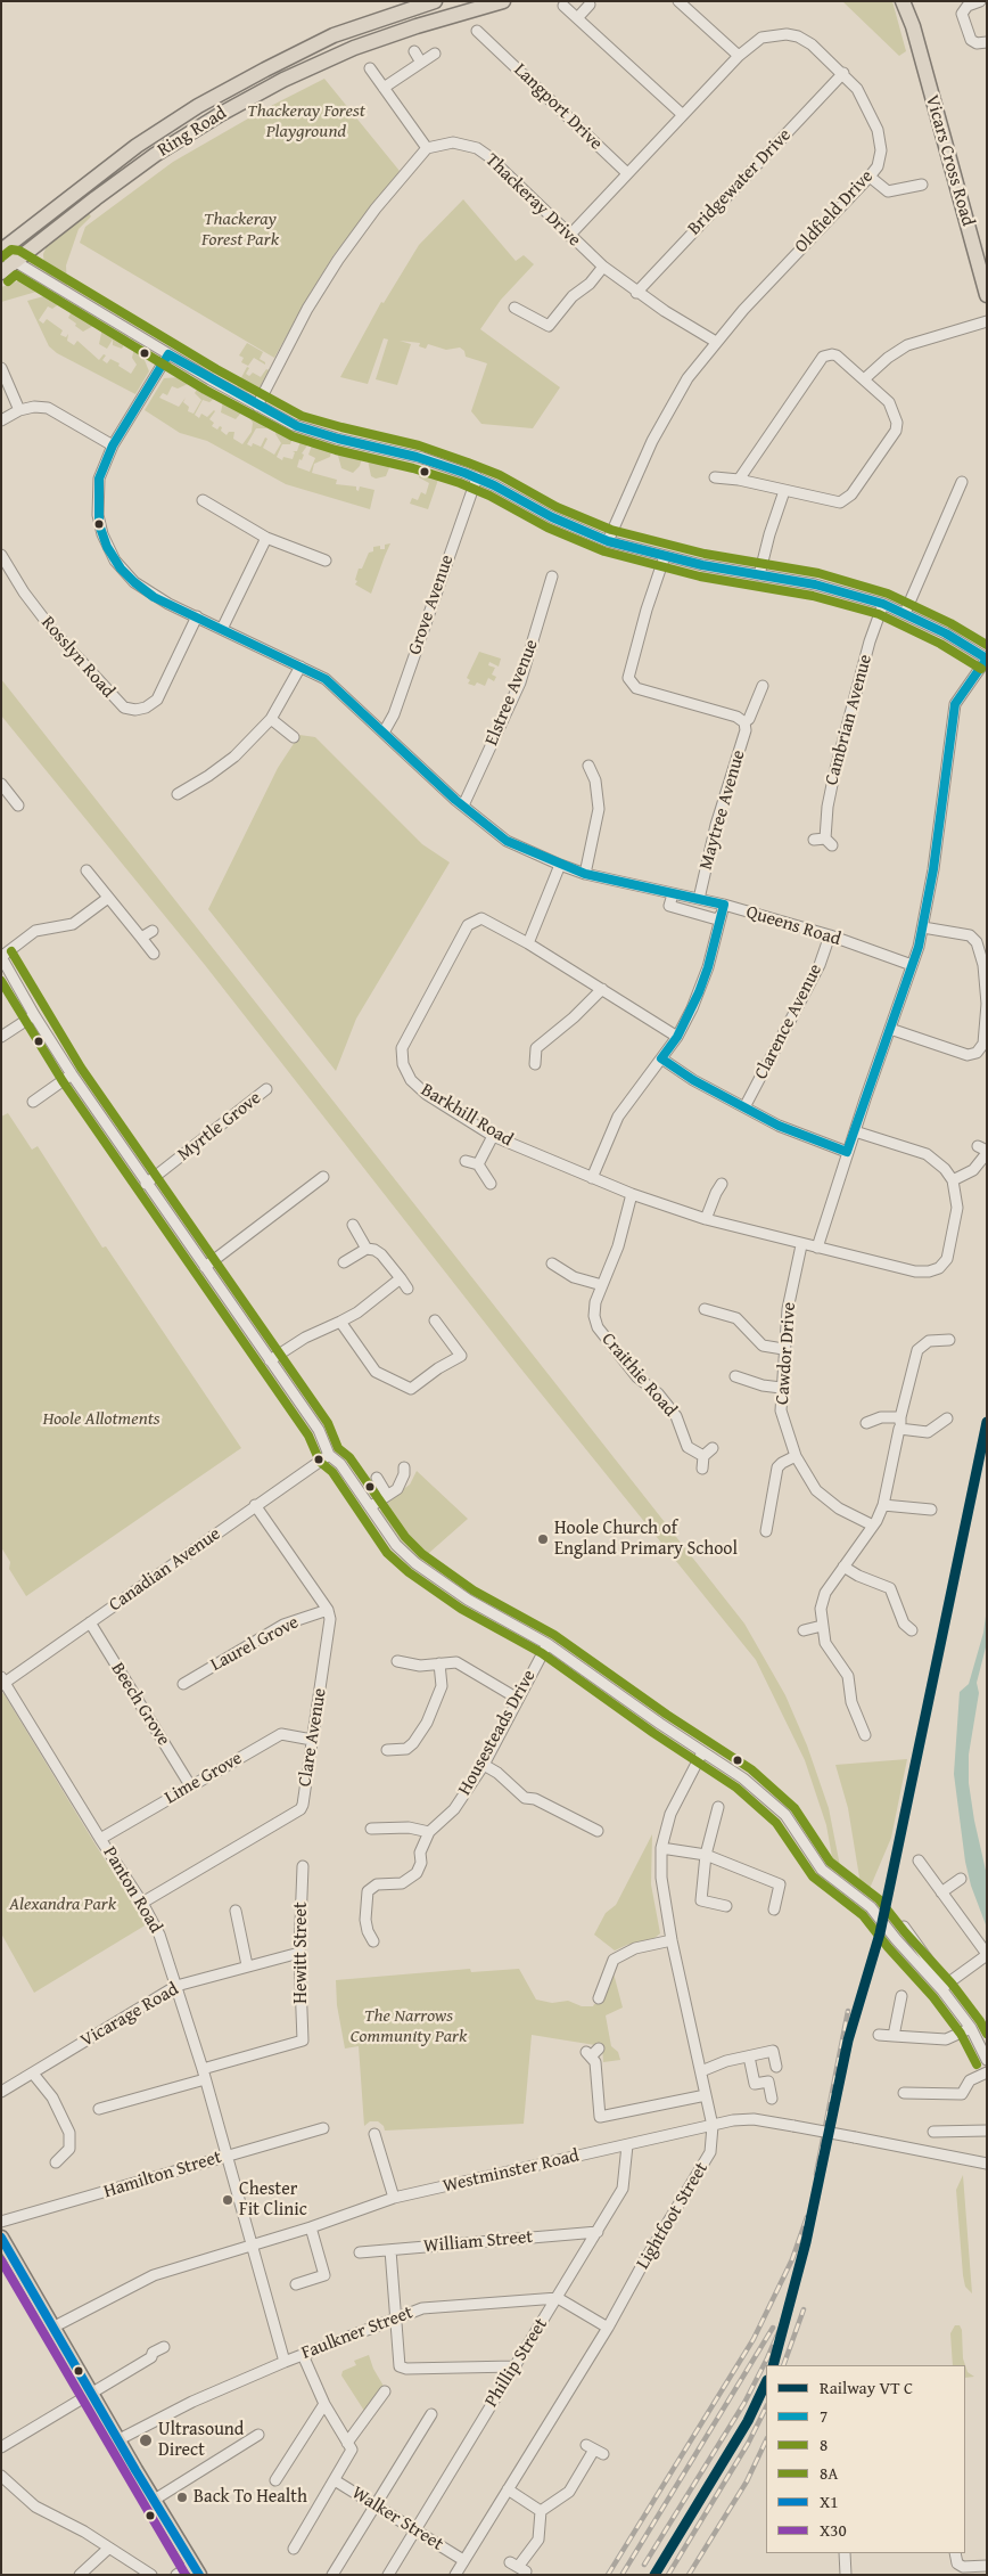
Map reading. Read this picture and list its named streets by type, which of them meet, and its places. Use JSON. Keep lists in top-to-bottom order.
{
  "streets": {
    "highway": ["Ring Road", "Vicars Cross Road"],
    "street": [
      "Langport Drive",
      "Bridgewater Drive",
      "Thackeray Drive",
      "Oldfield Drive",
      "Grove Avenue",
      "Rosslyn Road",
      "Elstree Avenue",
      "Cambrian Avenue",
      "Maytree Avenue",
      "Queens Road",
      "Clarence Avenue",
      "Barkhill Road",
      "Myrtle Grove",
      "Cawdor Drive",
      "Craithie Road",
      "Canadian Avenue",
      "Laurel Grove",
      "Beech Grove",
      "Housesteads Drive",
      "Clare Avenue",
      "Lime Grove",
      "Panton Road",
      "Hewitt Street",
      "Vicarage Road",
      "Westminster Road",
      "Hamilton Street",
      "Lightfoot Street",
      "William Street",
      "Faulkner Street",
      "Phillip Street",
      "Walker Street"
    ]
  },
  "crossings": [
    ["Langport Drive", "Oldfield Drive"],
    ["Bridgewater Drive", "Thackeray Drive"],
    ["Bridgewater Drive", "Oldfield Drive"],
    ["Thackeray Drive", "Oldfield Drive"],
    ["Grove Avenue", "Queens Road"],
    ["Rosslyn Road", "Queens Road"],
    ["Elstree Avenue", "Queens Road"],
    ["Maytree Avenue", "Queens Road"],
    ["Queens Road", "Clarence Avenue"],
    ["Barkhill Road", "Cawdor Drive"],
    ["Barkhill Road", "Craithie Road"],
    ["Canadian Avenue", "Beech Grove"],
    ["Canadian Avenue", "Panton Road"],
    ["Laurel Grove", "Clare Avenue"],
    ["Beech Grove", "Lime Grove"],
    ["Clare Avenue", "Lime Grove"],
    ["Clare Avenue", "Panton Road"],
    ["Lime Grove", "Panton Road"],
    ["Panton Road", "Hewitt Street"],
    ["Panton Road", "Vicarage Road"],
    ["Panton Road", "Westminster Road"],
    ["Panton Road", "Hamilton Street"],
    ["Panton Road", "Faulkner Street"],
    ["Hewitt Street", "Vicarage Road"],
    ["Westminster Road", "Lightfoot Street"],
    ["Westminster Road", "Phillip Street"],
    ["Lightfoot Street", "Walker Street"],
    ["William Street", "Phillip Street"],
    ["Faulkner Street", "Phillip Street"],
    ["Phillip Street", "Walker Street"]
  ],
  "parks": [
    "Thackeray Forest Playground",
    "Thackeray Forest Park",
    "Hoole Allotments",
    "Alexandra Park",
    "The Narrows Community Park"
  ],
  "places": [
    "Hoole Church of England Primary School",
    "Chester Fit Clinic",
    "Ultrasound Direct",
    "Back To Health"
  ],
  "lines": [
    "transit line 8A",
    "transit line 8",
    "transit line 7",
    "transit line X1",
    "transit line X30"
  ],
  "legend": [
    "Railway VT C",
    "7",
    "8",
    "8A",
    "X1",
    "X30"
  ]
}
